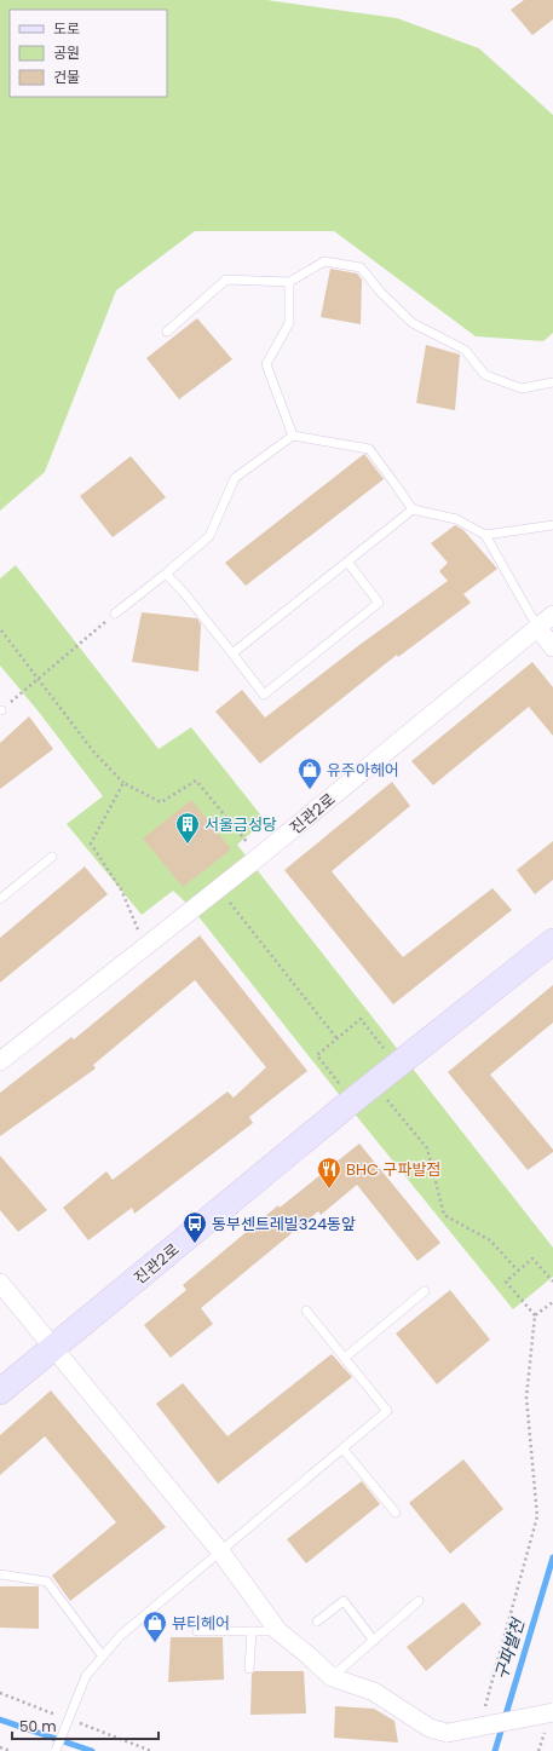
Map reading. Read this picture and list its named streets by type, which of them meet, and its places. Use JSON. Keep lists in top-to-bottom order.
{
  "streets": {
    "street": ["진관2로"]
  },
  "water": ["구파발천"],
  "places": {
    "shop": ["유주아헤어", "뷰티헤어"],
    "building": ["서울금성당"],
    "restaurant": ["BHC 구파발점"],
    "bus stop": ["동부센트레빌324동앞"]
  },
  "legend": ["도로", "공원", "건물"],
  "scale_bar": "50 m"
}
